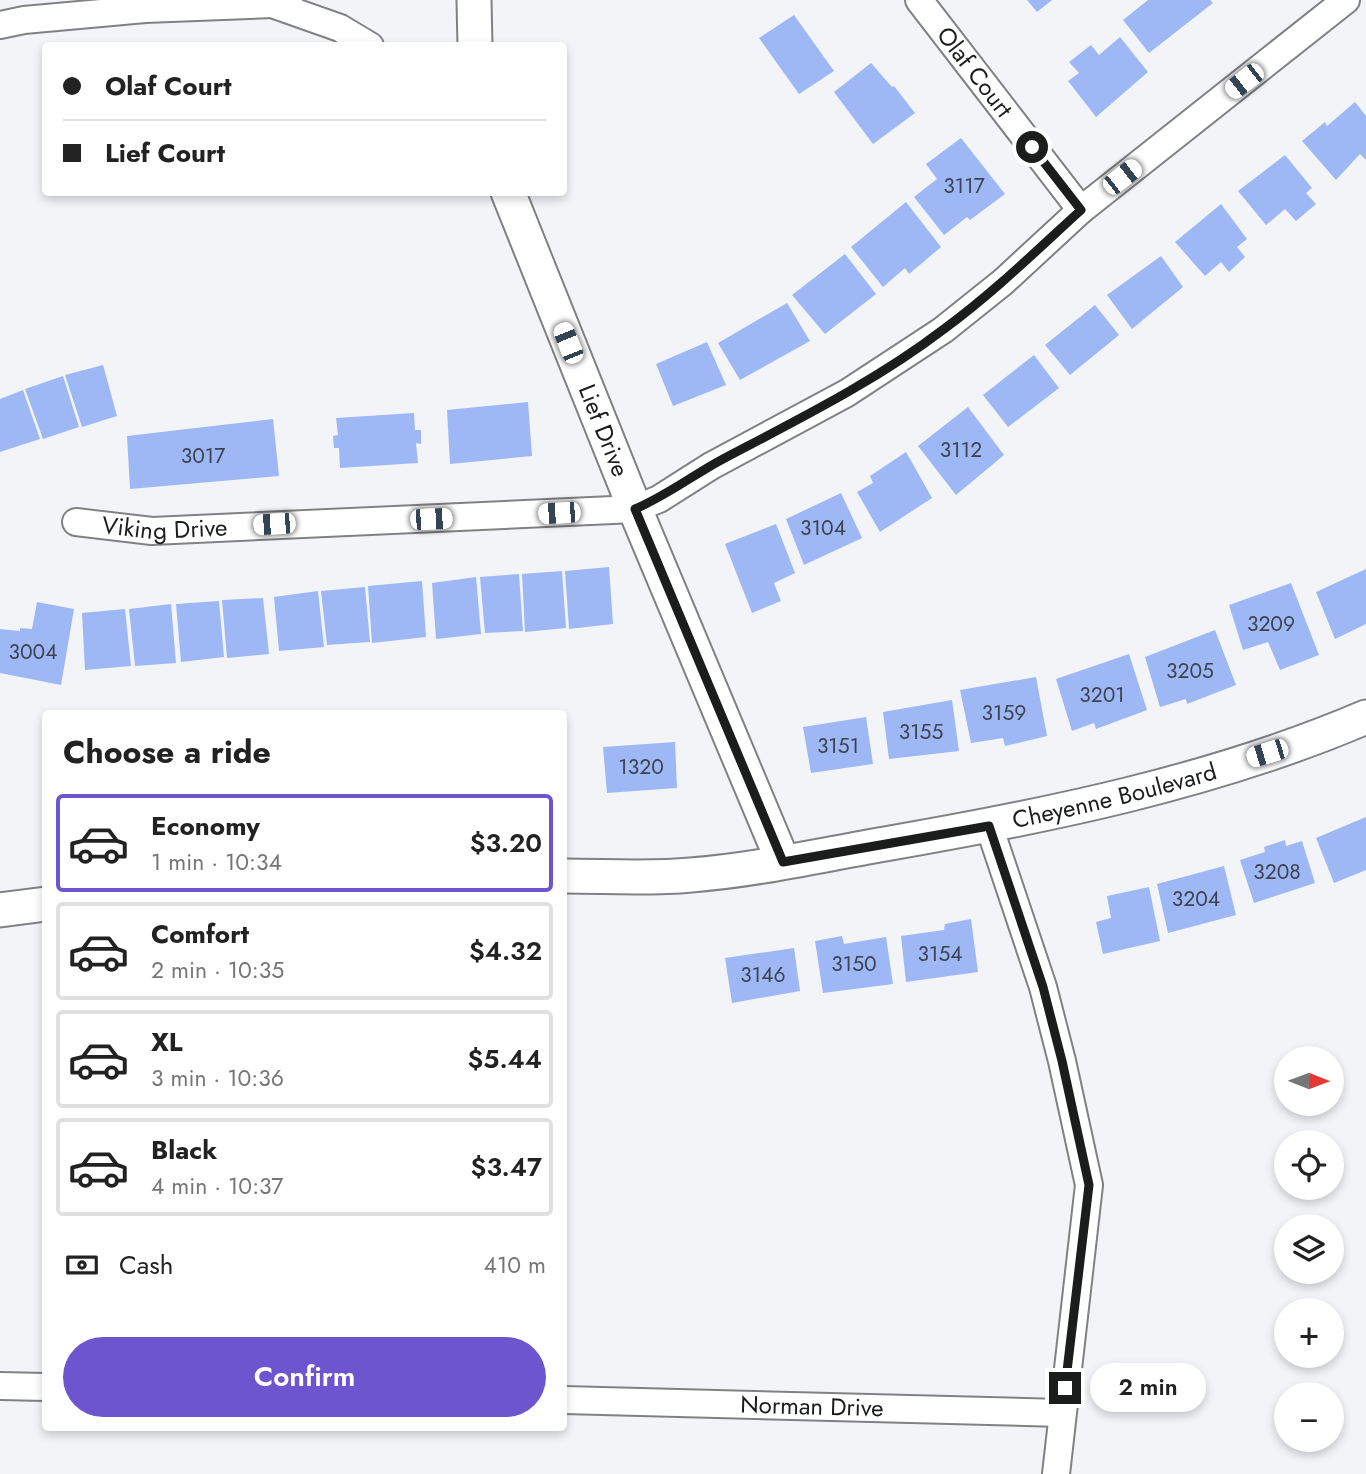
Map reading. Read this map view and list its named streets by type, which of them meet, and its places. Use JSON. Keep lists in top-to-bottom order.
{
  "streets": {
    "street": [
      "Olaf Court",
      "Lief Drive",
      "Viking Drive",
      "Cheyenne Boulevard",
      "Norman Drive"
    ]
  },
  "crossings": [
    ["Olaf Court", "Viking Drive"],
    ["Lief Drive", "Viking Drive"],
    ["Lief Drive", "Cheyenne Boulevard"]
  ],
  "house_numbers": [
    "3117",
    "3112",
    "3017",
    "3104",
    "3209",
    "3004",
    "3205",
    "3201",
    "3159",
    "3155",
    "3151",
    "1320",
    "3208",
    "3204",
    "3154",
    "3150",
    "3146"
  ],
  "north": "right",
  "page": {
    "banner": ["Olaf Court", "Lief Court"],
    "heading": "Choose a ride",
    "list": [
      {
        "name": "Economy",
        "note": "1 min · 10:34",
        "value": "$3.20"
      },
      {
        "name": "Comfort",
        "note": "2 min · 10:35",
        "value": "$4.32"
      },
      {
        "name": "XL",
        "note": "3 min · 10:36",
        "value": "$5.44"
      },
      {
        "name": "Black",
        "note": "4 min · 10:37",
        "value": "$3.47"
      }
    ],
    "map_buttons": ["+", "−"],
    "pay": ["Cash", "410 m"],
    "buttons": "Confirm",
    "bubble": "2 min"
  }
}
